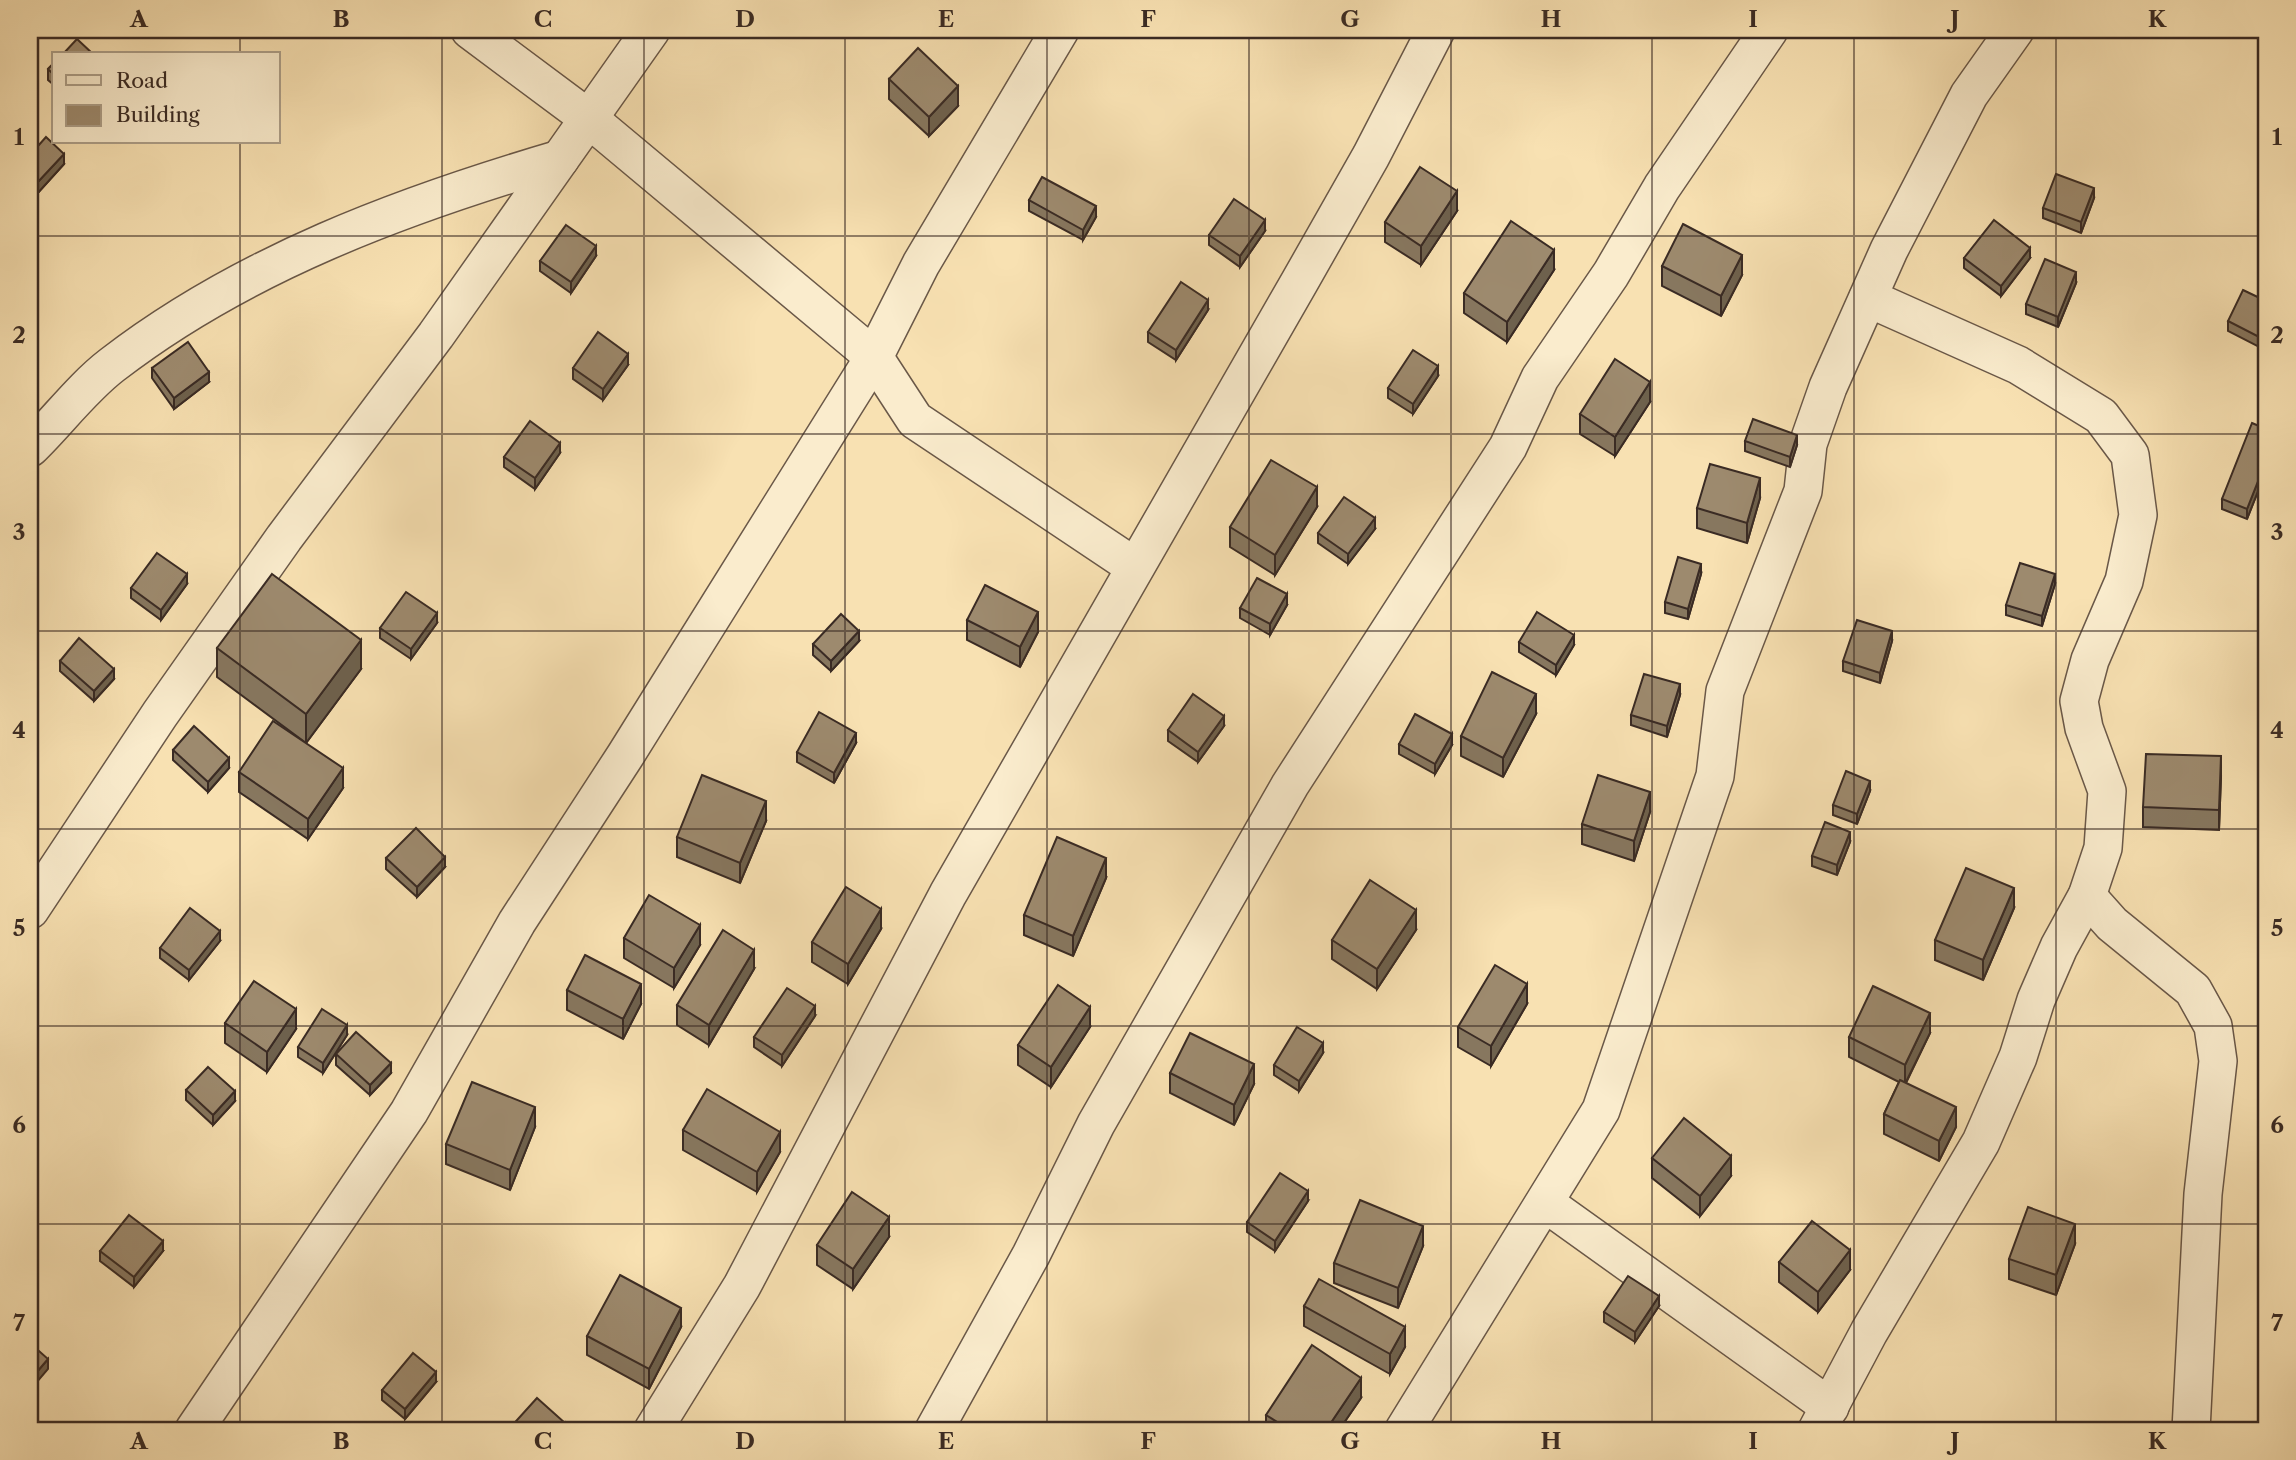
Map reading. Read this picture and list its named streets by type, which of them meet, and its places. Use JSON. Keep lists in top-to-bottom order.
{
  "legend": ["Road", "Building"],
  "grid": {
    "columns": [
      "A",
      "B",
      "C",
      "D",
      "E",
      "F",
      "G",
      "H",
      "I",
      "J",
      "K"
    ],
    "rows": [
      "1",
      "2",
      "3",
      "4",
      "5",
      "6",
      "7"
    ]
  }
}
